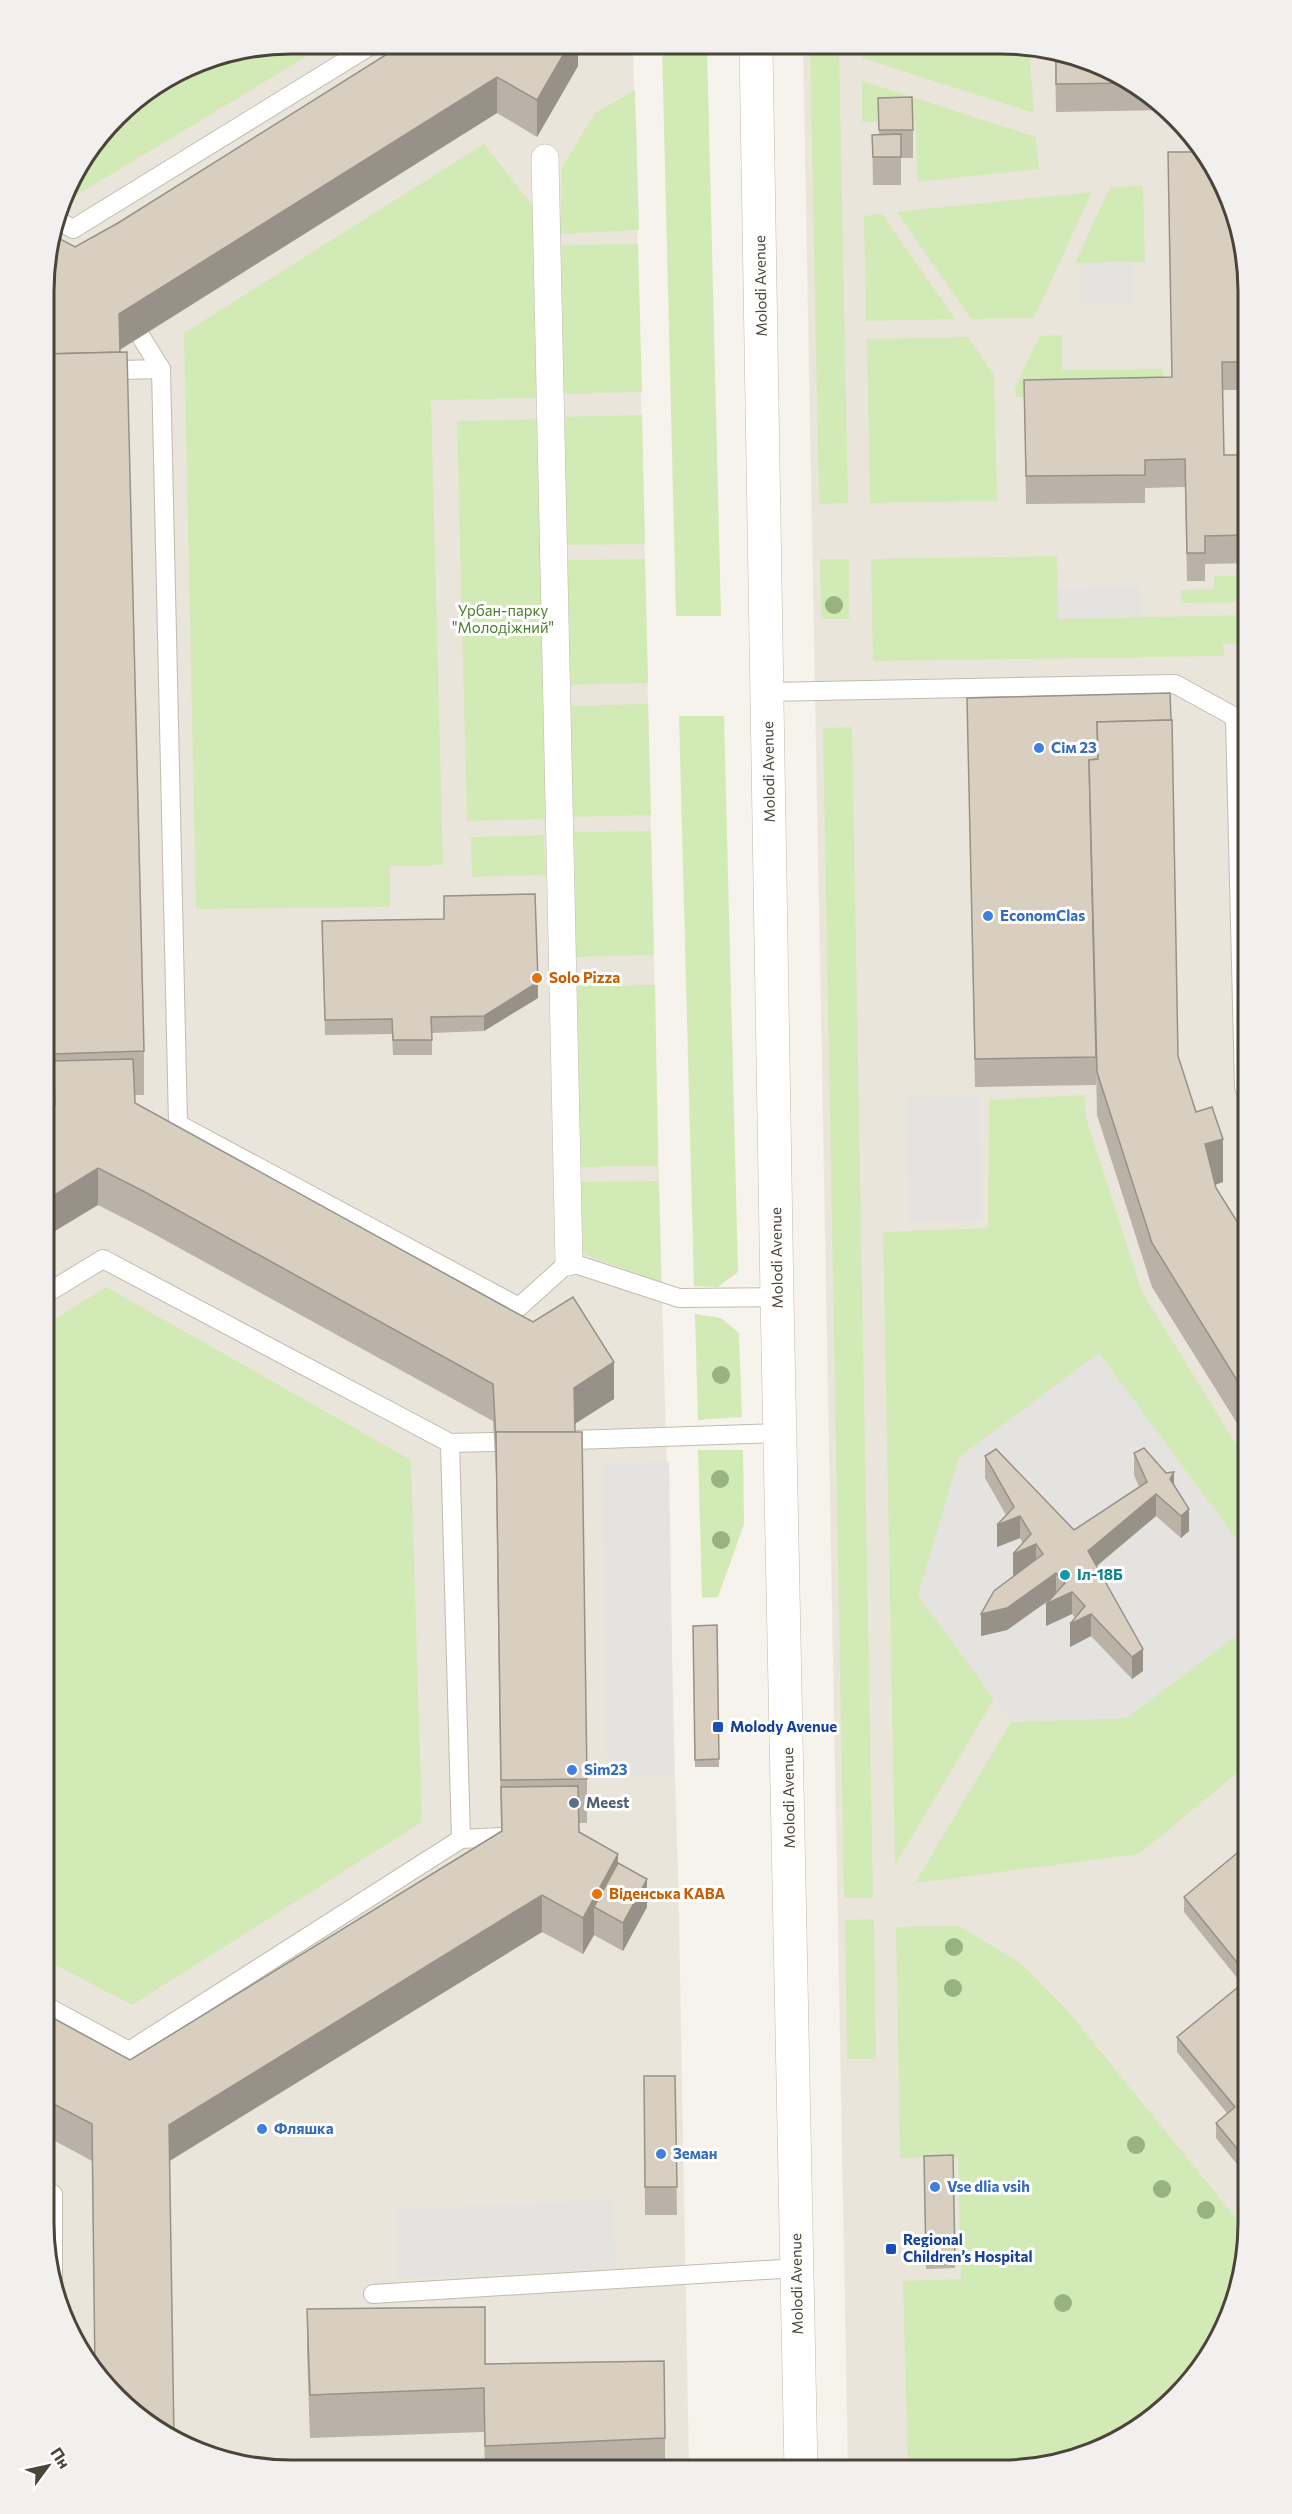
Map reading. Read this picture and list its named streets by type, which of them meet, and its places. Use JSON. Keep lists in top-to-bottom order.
{
  "streets": {
    "street": ["Molodi Avenue"]
  },
  "parks": ["Урбан-парку \"Молодіжний\""],
  "places": {
    "other": [
      "Сім 23",
      "EconomClas",
      "Solo Pizza",
      "Іл-18Б",
      "Sim23",
      "Meest",
      "Віденська КАВА",
      "Фляшка",
      "Земан",
      "Vse dlia vsih"
    ],
    "transit": ["Molody Avenue", "Regional Children’s Hospital"]
  },
  "north": "top right"
}
